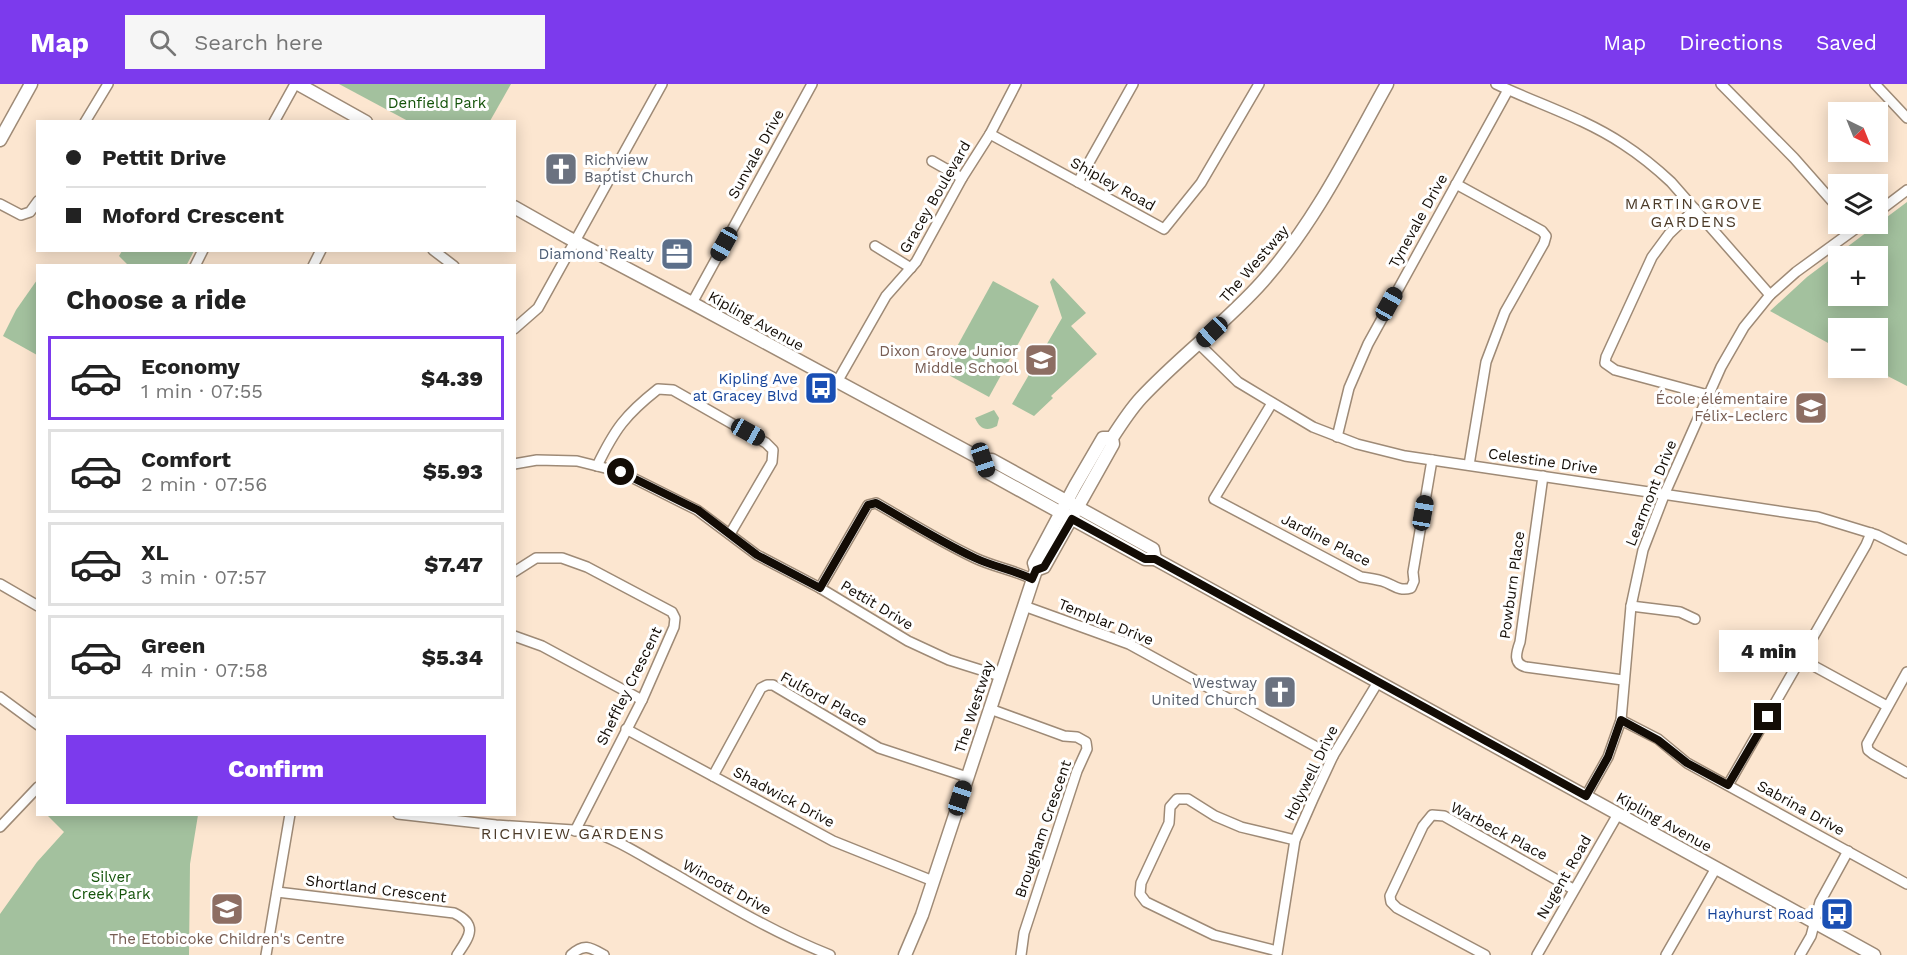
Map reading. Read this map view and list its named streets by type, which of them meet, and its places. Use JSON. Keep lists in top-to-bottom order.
{
  "streets": {
    "main road": ["The Westway", "Kipling Avenue"],
    "street": [
      "Sunvale Drive",
      "Shipley Road",
      "Gracey Boulevard",
      "Tynevale Drive",
      "Celestine Drive",
      "Learmont Drive",
      "Jardine Place",
      "Powburn Place",
      "Pettit Drive",
      "Templar Drive",
      "Sheffley Crescent",
      "Fulford Place",
      "Holywell Drive",
      "Shadwick Drive",
      "Sabrina Drive",
      "Brougham Crescent",
      "Warbeck Place",
      "Nugent Road",
      "Wincott Drive",
      "Shortland Crescent"
    ]
  },
  "crossings": [
    ["Sunvale Drive", "Kipling Avenue"],
    ["Shipley Road", "Gracey Boulevard"],
    ["Gracey Boulevard", "Kipling Avenue"],
    ["Tynevale Drive", "Celestine Drive"],
    ["The Westway", "Kipling Avenue"],
    ["The Westway", "Celestine Drive"],
    ["The Westway", "Pettit Drive"],
    ["The Westway", "Templar Drive"],
    ["The Westway", "Fulford Place"],
    ["The Westway", "Shadwick Drive"],
    ["The Westway", "Brougham Crescent"],
    ["Kipling Avenue", "Learmont Drive"],
    ["Kipling Avenue", "Holywell Drive"],
    ["Kipling Avenue", "Nugent Road"],
    ["Celestine Drive", "Learmont Drive"],
    ["Celestine Drive", "Jardine Place"],
    ["Celestine Drive", "Powburn Place"],
    ["Learmont Drive", "Powburn Place"],
    ["Learmont Drive", "Sabrina Drive"],
    ["Templar Drive", "Holywell Drive"],
    ["Sheffley Crescent", "Shadwick Drive"],
    ["Sheffley Crescent", "Wincott Drive"],
    ["Fulford Place", "Shadwick Drive"],
    ["Warbeck Place", "Nugent Road"]
  ],
  "districts": ["MARTIN GROVE GARDENS", "RICHVIEW GARDENS"],
  "parks": ["Denfield Park", "Silver Creek Park"],
  "places": {
    "church": ["Richview Baptist Church", "Westway United Church"],
    "office": ["Diamond Realty"],
    "school or university": ["Dixon Grove Junior Middle School", "École élémentaire Félix-Leclerc", "The Etobicoke Children's Centre"],
    "bus stop": ["Kipling Ave at Gracey Blvd", "Hayhurst Road"]
  },
  "north": "bottom right",
  "page": {
    "header": "Map",
    "search": "Search here",
    "nav": ["Map", "Directions", "Saved"],
    "map_buttons": ["+", "−"],
    "banner": ["Pettit Drive", "Moford Crescent"],
    "heading": "Choose a ride",
    "list": [
      {
        "name": "Economy",
        "note": "1 min · 07:55",
        "value": "$4.39"
      },
      {
        "name": "Comfort",
        "note": "2 min · 07:56",
        "value": "$5.93"
      },
      {
        "name": "XL",
        "note": "3 min · 07:57",
        "value": "$7.47"
      },
      {
        "name": "Green",
        "note": "4 min · 07:58",
        "value": "$5.34"
      }
    ],
    "bubble": "4 min",
    "buttons": "Confirm"
  }
}
